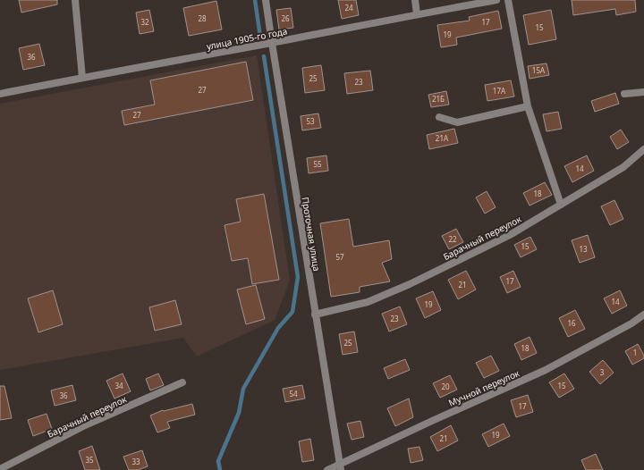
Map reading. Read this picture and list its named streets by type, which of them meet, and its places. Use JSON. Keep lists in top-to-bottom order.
{
  "streets": {
    "street": [
      "улица 1905-го года",
      "Проточная улица",
      "Барачный переулок",
      "Мучной переулок"
    ]
  },
  "crossings": [
    ["улица 1905-го года", "Проточная улица"],
    ["Проточная улица", "Барачный переулок"],
    ["Проточная улица", "Мучной переулок"]
  ],
  "house_numbers": [
    "24",
    "28",
    "26",
    "32",
    "17",
    "15",
    "19",
    "36",
    "15А",
    "25",
    "23",
    "27",
    "17А",
    "21Б",
    "27",
    "53",
    "21А",
    "55",
    "14",
    "18",
    "22",
    "15",
    "13",
    "57",
    "17",
    "21",
    "14",
    "19",
    "23",
    "16",
    "25",
    "18",
    "1",
    "3",
    "34",
    "15",
    "20",
    "54",
    "36",
    "17",
    "19",
    "21",
    "35",
    "33"
  ]
}
